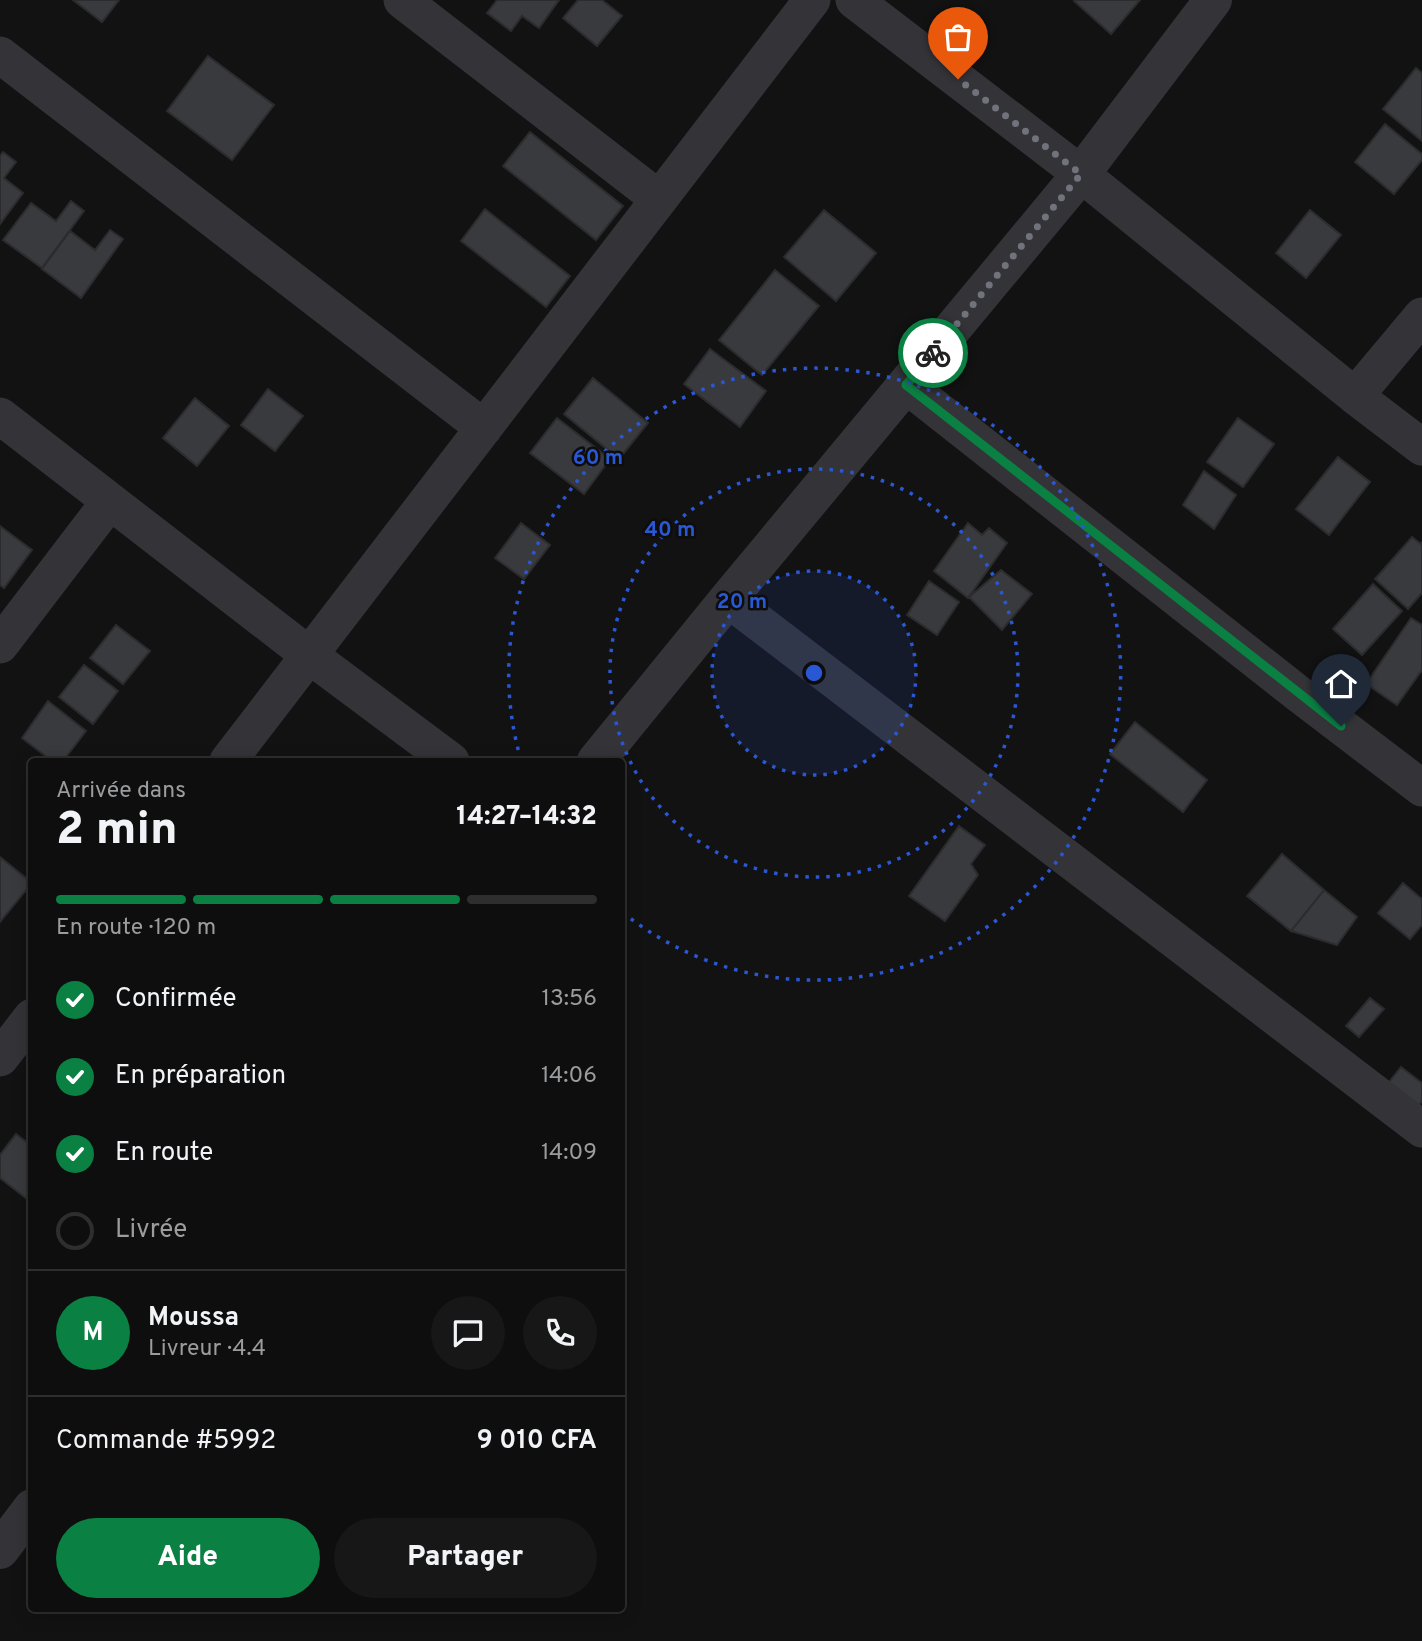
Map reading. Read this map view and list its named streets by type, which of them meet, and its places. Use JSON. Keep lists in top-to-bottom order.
{
  "page": {
    "heading": ["2 min", "Arrivée dans", "14:27–14:32"],
    "panel": [
      "Moussa",
      "Livreur · 4.4",
      "Commande #5992",
      "9 010 CFA"
    ],
    "bar": "En route · 120 m",
    "list": [
      ["Confirmée", "13:56"],
      ["En préparation", "14:06"],
      ["En route", "14:09"],
      "Livrée"
    ],
    "round": "M",
    "buttons": ["Aide", "Partager"]
  },
  "rings": ["60 m", "40 m", "20 m"]
}
